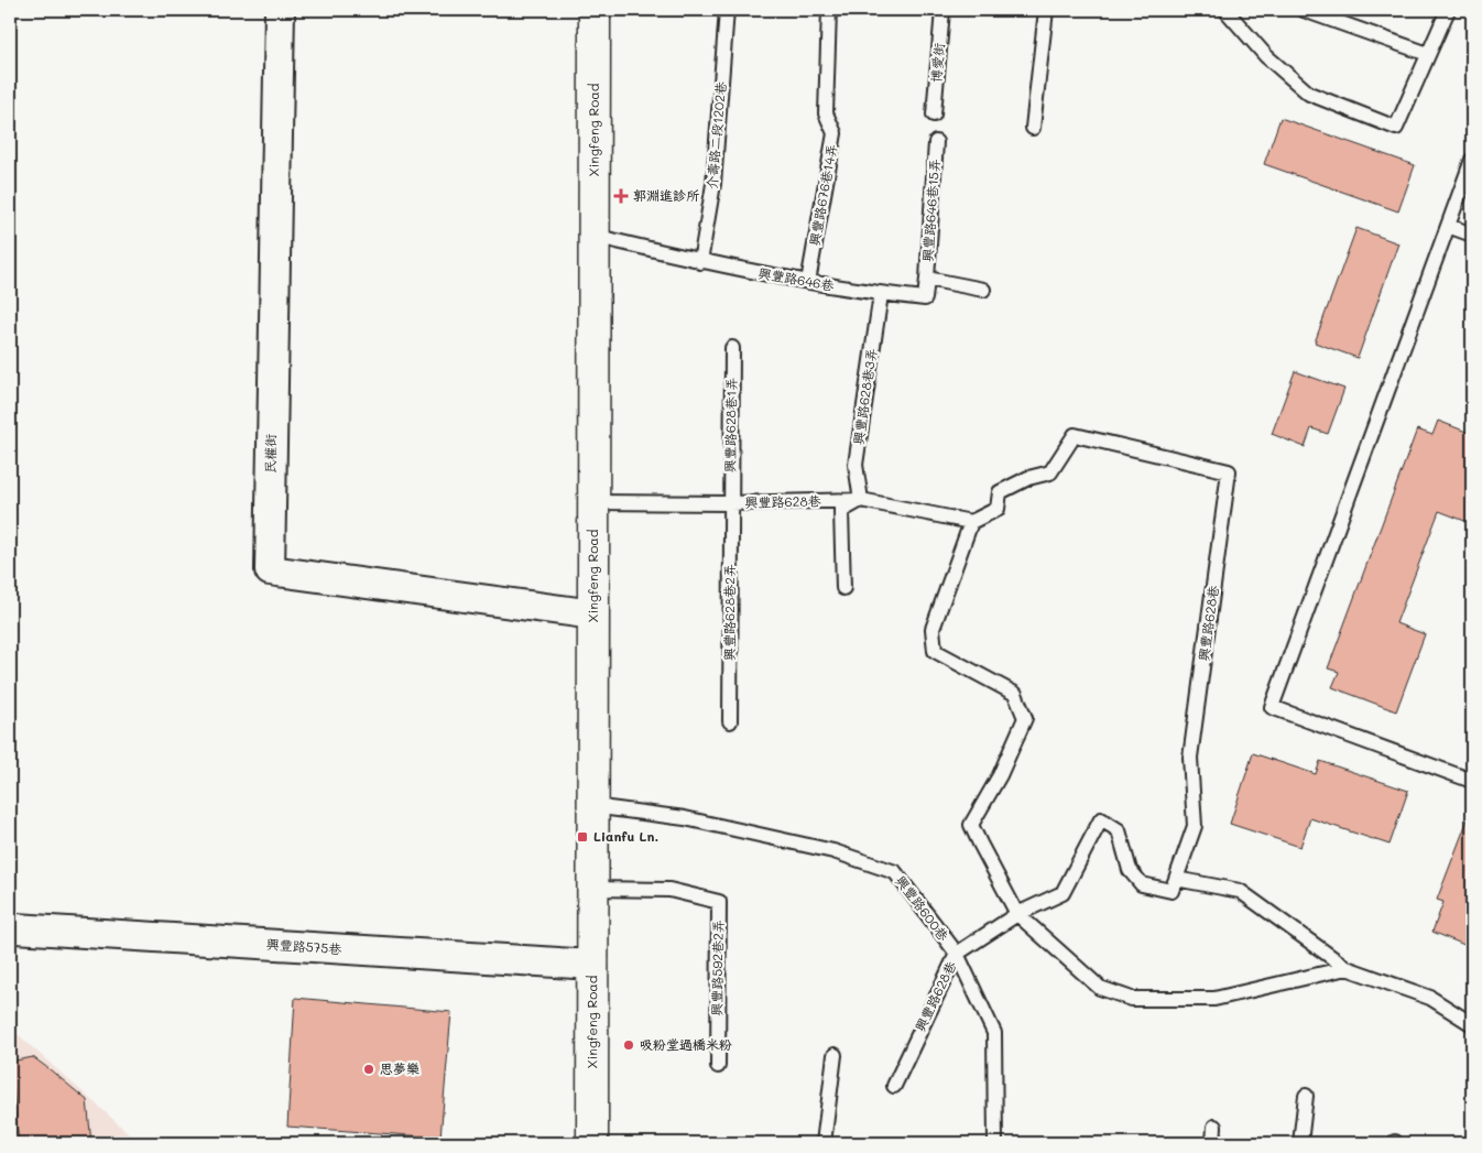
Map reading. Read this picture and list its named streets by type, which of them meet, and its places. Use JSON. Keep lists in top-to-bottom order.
{
  "streets": {
    "main road": ["Xingfeng Road"],
    "street": ["民權街", "興豐路575巷"],
    "lane": [
      "博愛街",
      "介壽路二段1202巷",
      "興豐路676巷14弄",
      "興豐路646巷15弄",
      "興豐路646巷",
      "興豐路628巷3弄",
      "興豐路628巷1弄",
      "興豐路628巷",
      "興豐路628巷2弄",
      "興豐路600巷",
      "興豐路592巷2弄"
    ]
  },
  "crossings": [
    ["Xingfeng Road", "興豐路646巷"],
    ["Xingfeng Road", "民權街"],
    ["Xingfeng Road", "興豐路628巷"],
    ["Xingfeng Road", "興豐路600巷"],
    ["Xingfeng Road", "興豐路575巷"],
    ["Xingfeng Road", "興豐路592巷2弄"],
    ["介壽路二段1202巷", "興豐路646巷"],
    ["興豐路676巷14弄", "興豐路646巷"],
    ["興豐路646巷15弄", "興豐路646巷"],
    ["興豐路646巷", "興豐路628巷3弄"],
    ["興豐路628巷3弄", "興豐路628巷"],
    ["興豐路628巷1弄", "興豐路628巷"],
    ["興豐路628巷1弄", "興豐路628巷2弄"],
    ["興豐路628巷", "興豐路628巷2弄"],
    ["興豐路628巷", "興豐路600巷"]
  ],
  "places": {
    "health": ["郭淵進診所"],
    "transit": ["Lianfu Ln."],
    "other": ["吸粉堂過橋米粉", "思夢樂"]
  }
}
